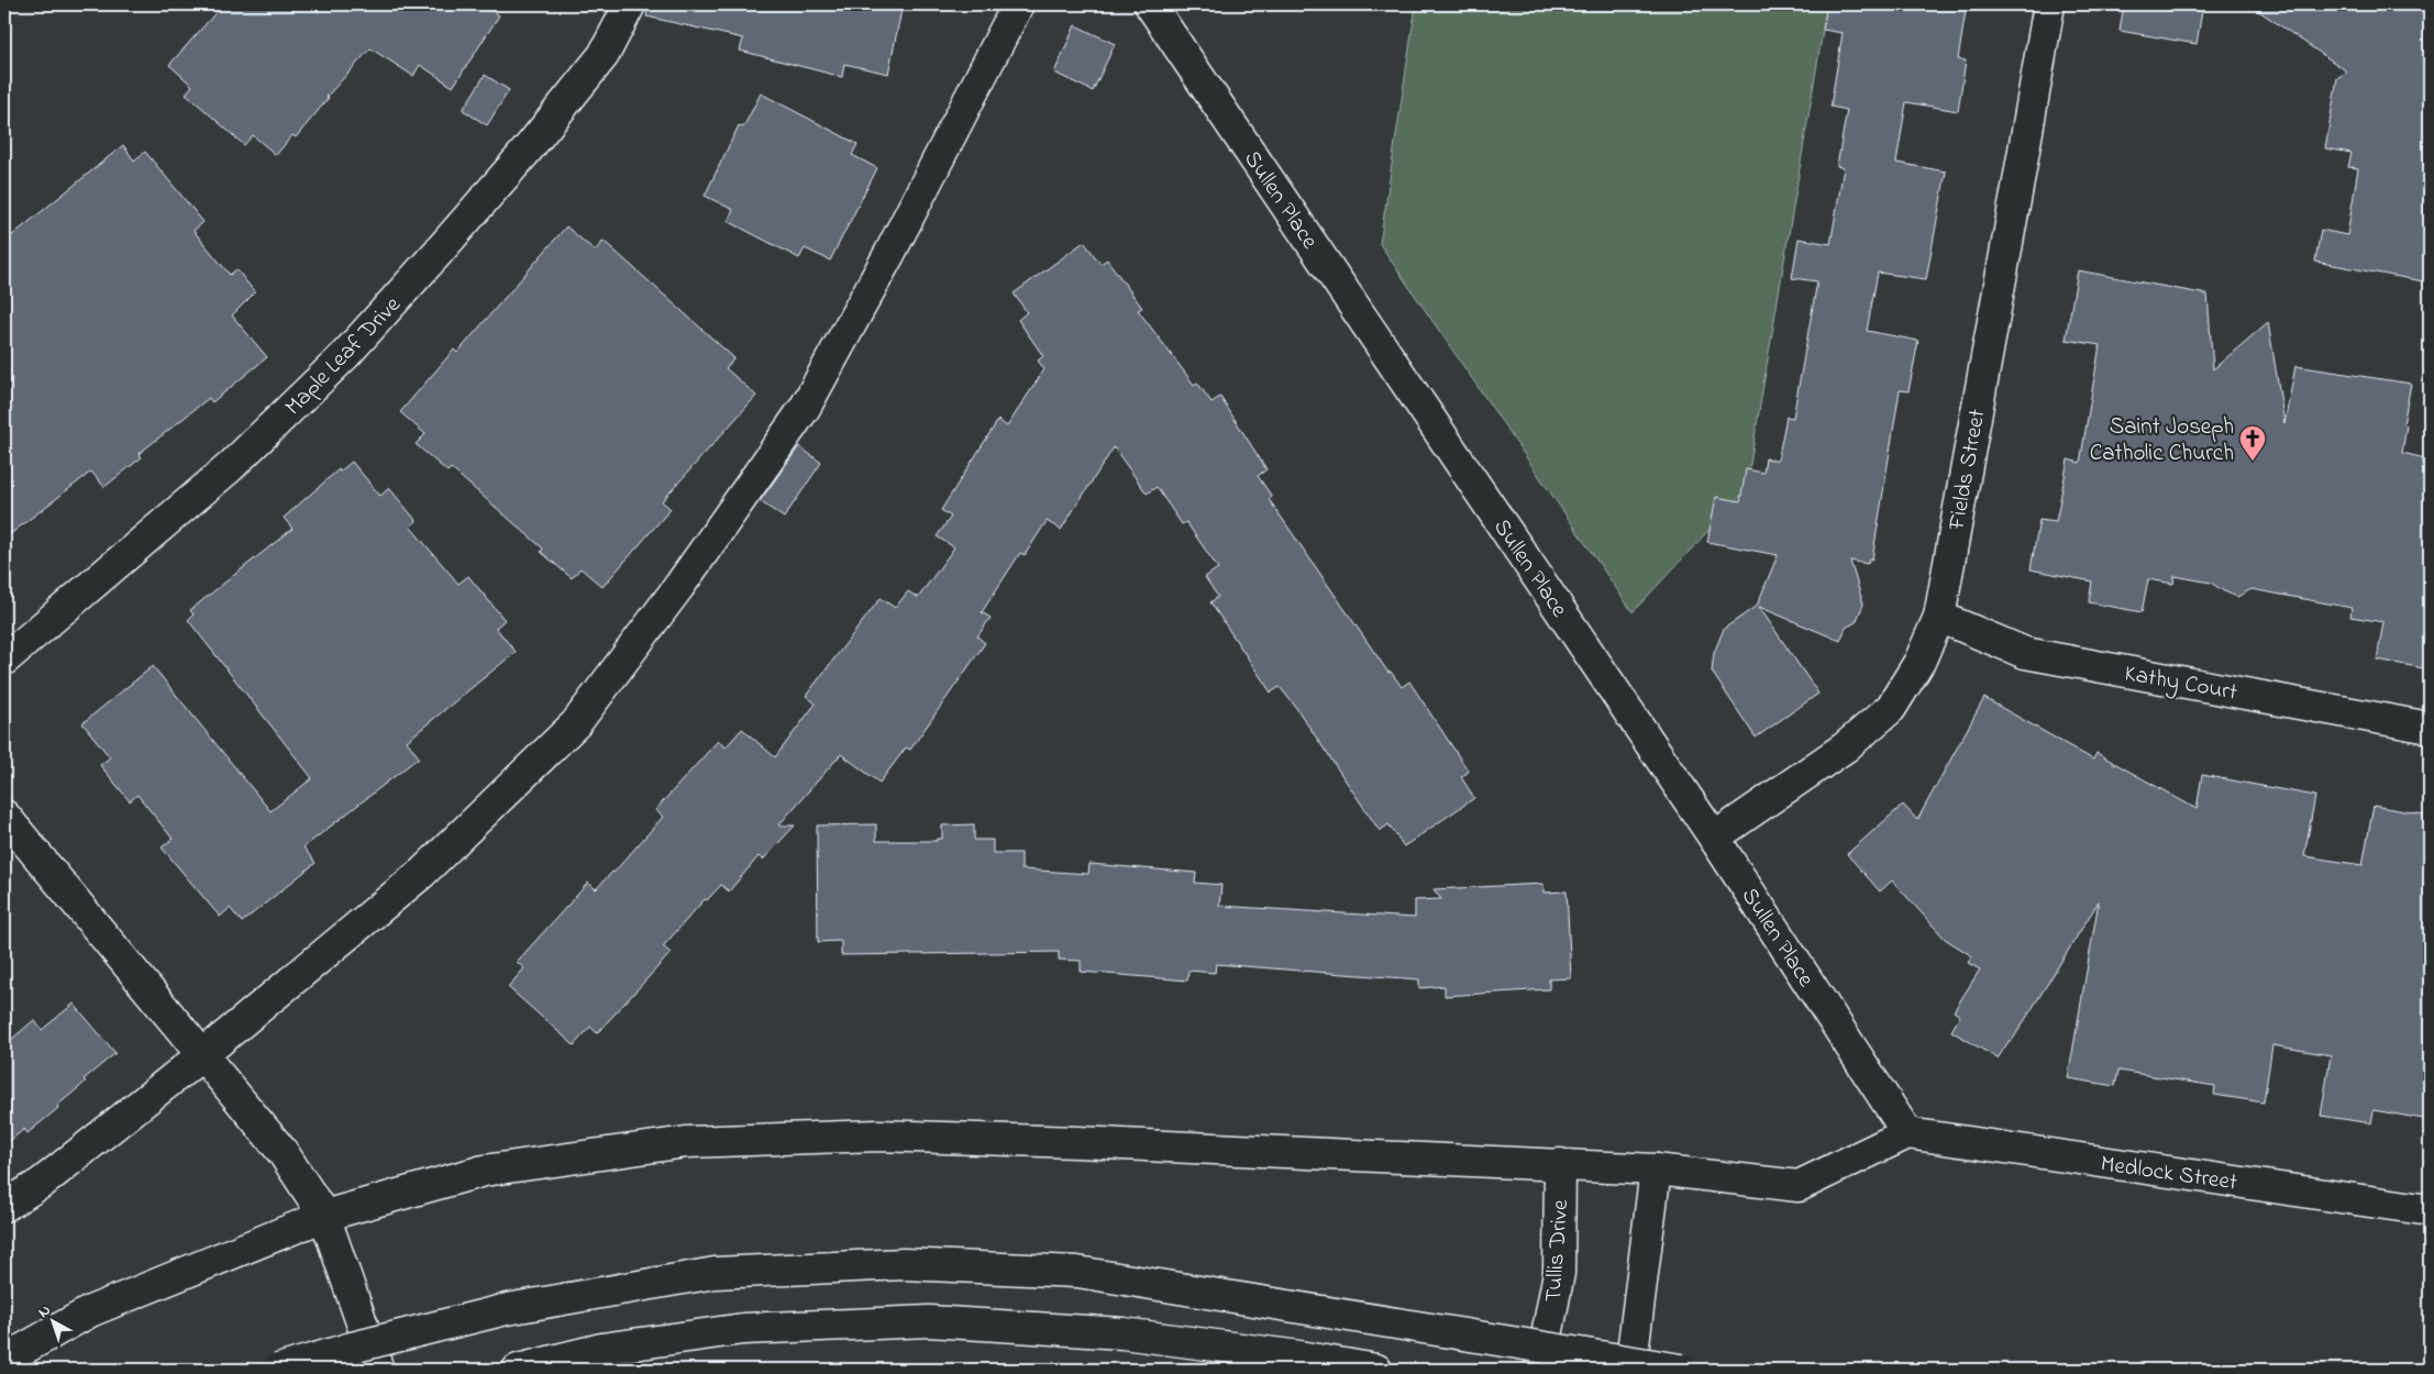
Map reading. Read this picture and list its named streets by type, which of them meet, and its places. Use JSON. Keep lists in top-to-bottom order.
{
  "streets": {
    "street": [
      "Sullen Place",
      "Maple Leaf Drive",
      "Fields Street",
      "Kathy Court",
      "Medlock Street",
      "Tullis Drive"
    ]
  },
  "crossings": [
    ["Sullen Place", "Fields Street"],
    ["Sullen Place", "Medlock Street"],
    ["Fields Street", "Kathy Court"]
  ],
  "places": {
    "church": ["Saint Joseph Catholic Church"]
  },
  "north": "top left"
}
